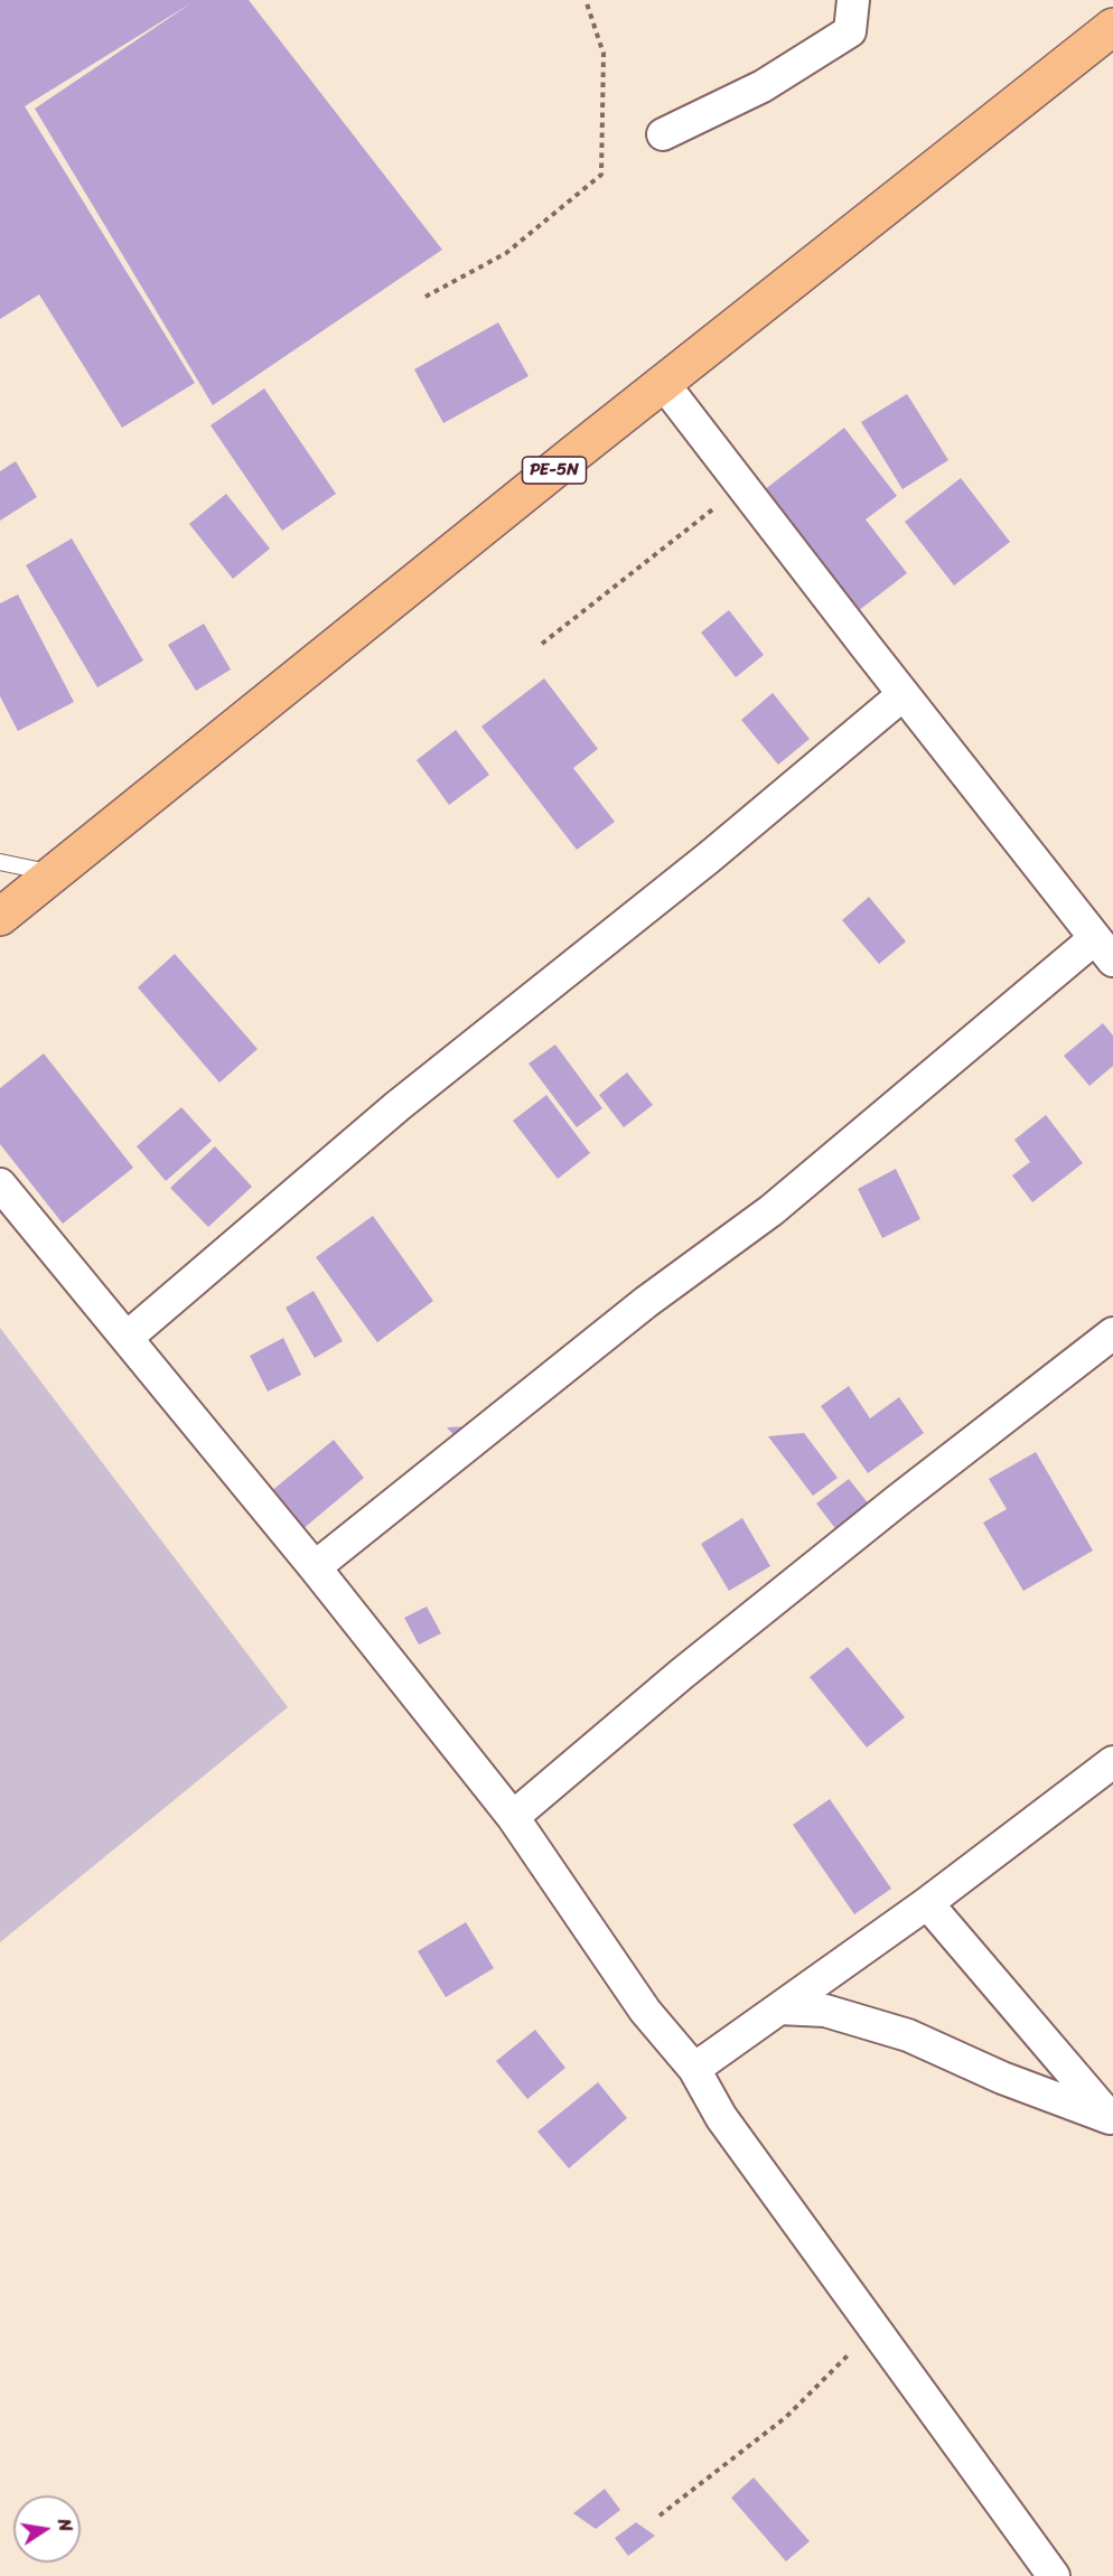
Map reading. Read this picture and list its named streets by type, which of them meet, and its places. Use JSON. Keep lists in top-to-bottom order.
{
  "streets": {
    "highway": ["PE-5N"]
  },
  "north": "right"
}
